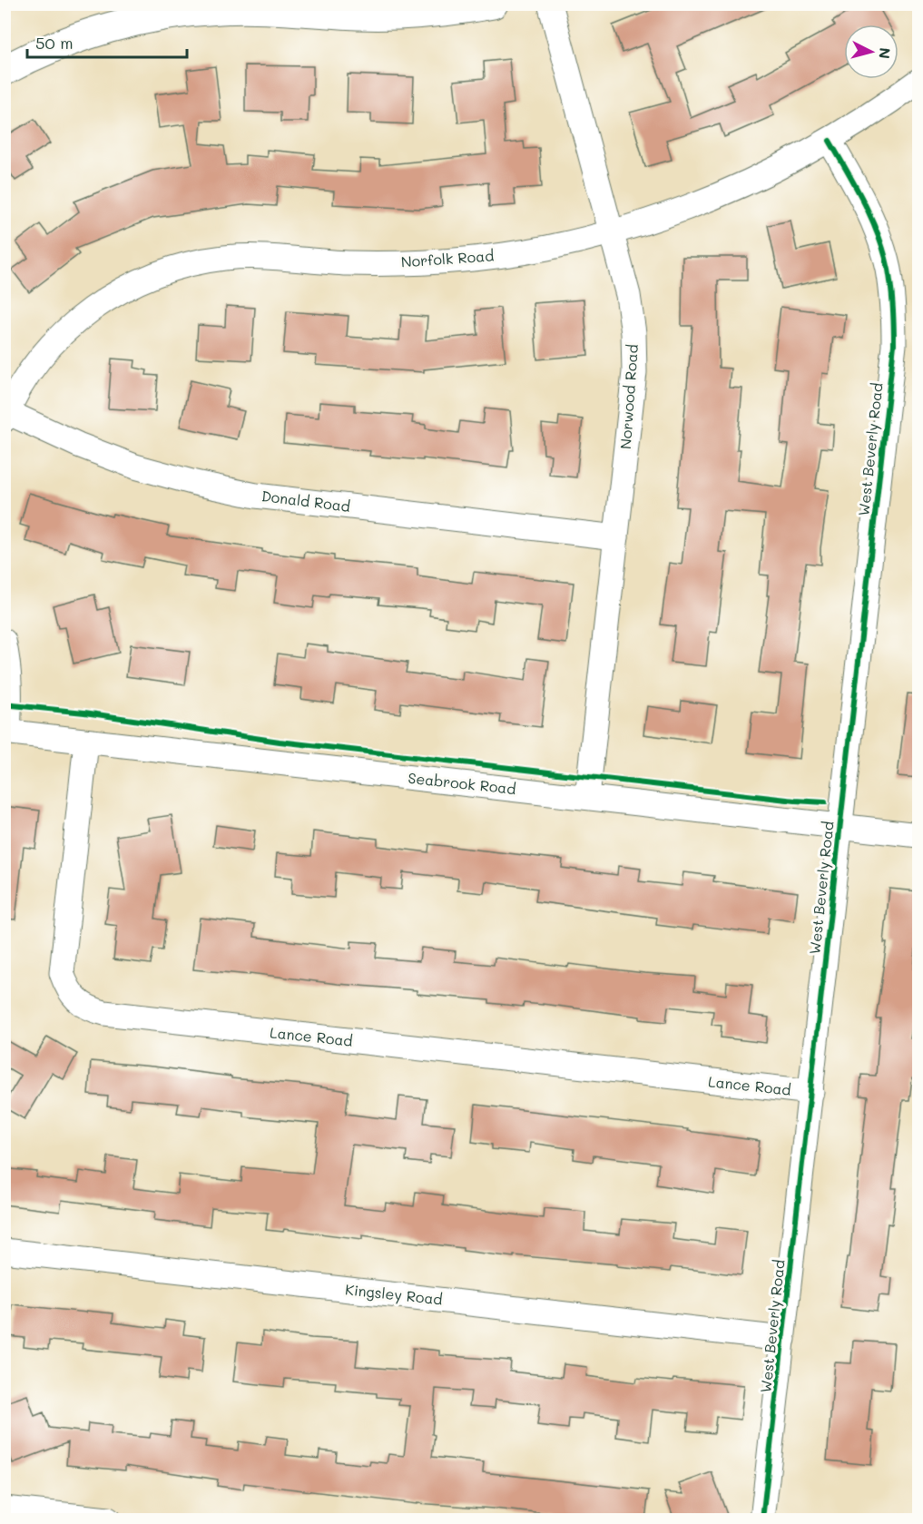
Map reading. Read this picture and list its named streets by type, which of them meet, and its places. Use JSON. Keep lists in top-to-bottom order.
{
  "streets": {
    "street": [
      "Norfolk Road",
      "Norwood Road",
      "West Beverly Road",
      "Donald Road",
      "Seabrook Road",
      "Lance Road",
      "Kingsley Road"
    ]
  },
  "crossings": [
    ["Norfolk Road", "Norwood Road"],
    ["Norfolk Road", "West Beverly Road"],
    ["Norfolk Road", "Donald Road"],
    ["Norwood Road", "Donald Road"],
    ["Norwood Road", "Seabrook Road"],
    ["West Beverly Road", "Seabrook Road"],
    ["West Beverly Road", "Lance Road"],
    ["West Beverly Road", "Kingsley Road"],
    ["Seabrook Road", "Lance Road"]
  ],
  "scale_bar": "50 m",
  "north": "right"
}
